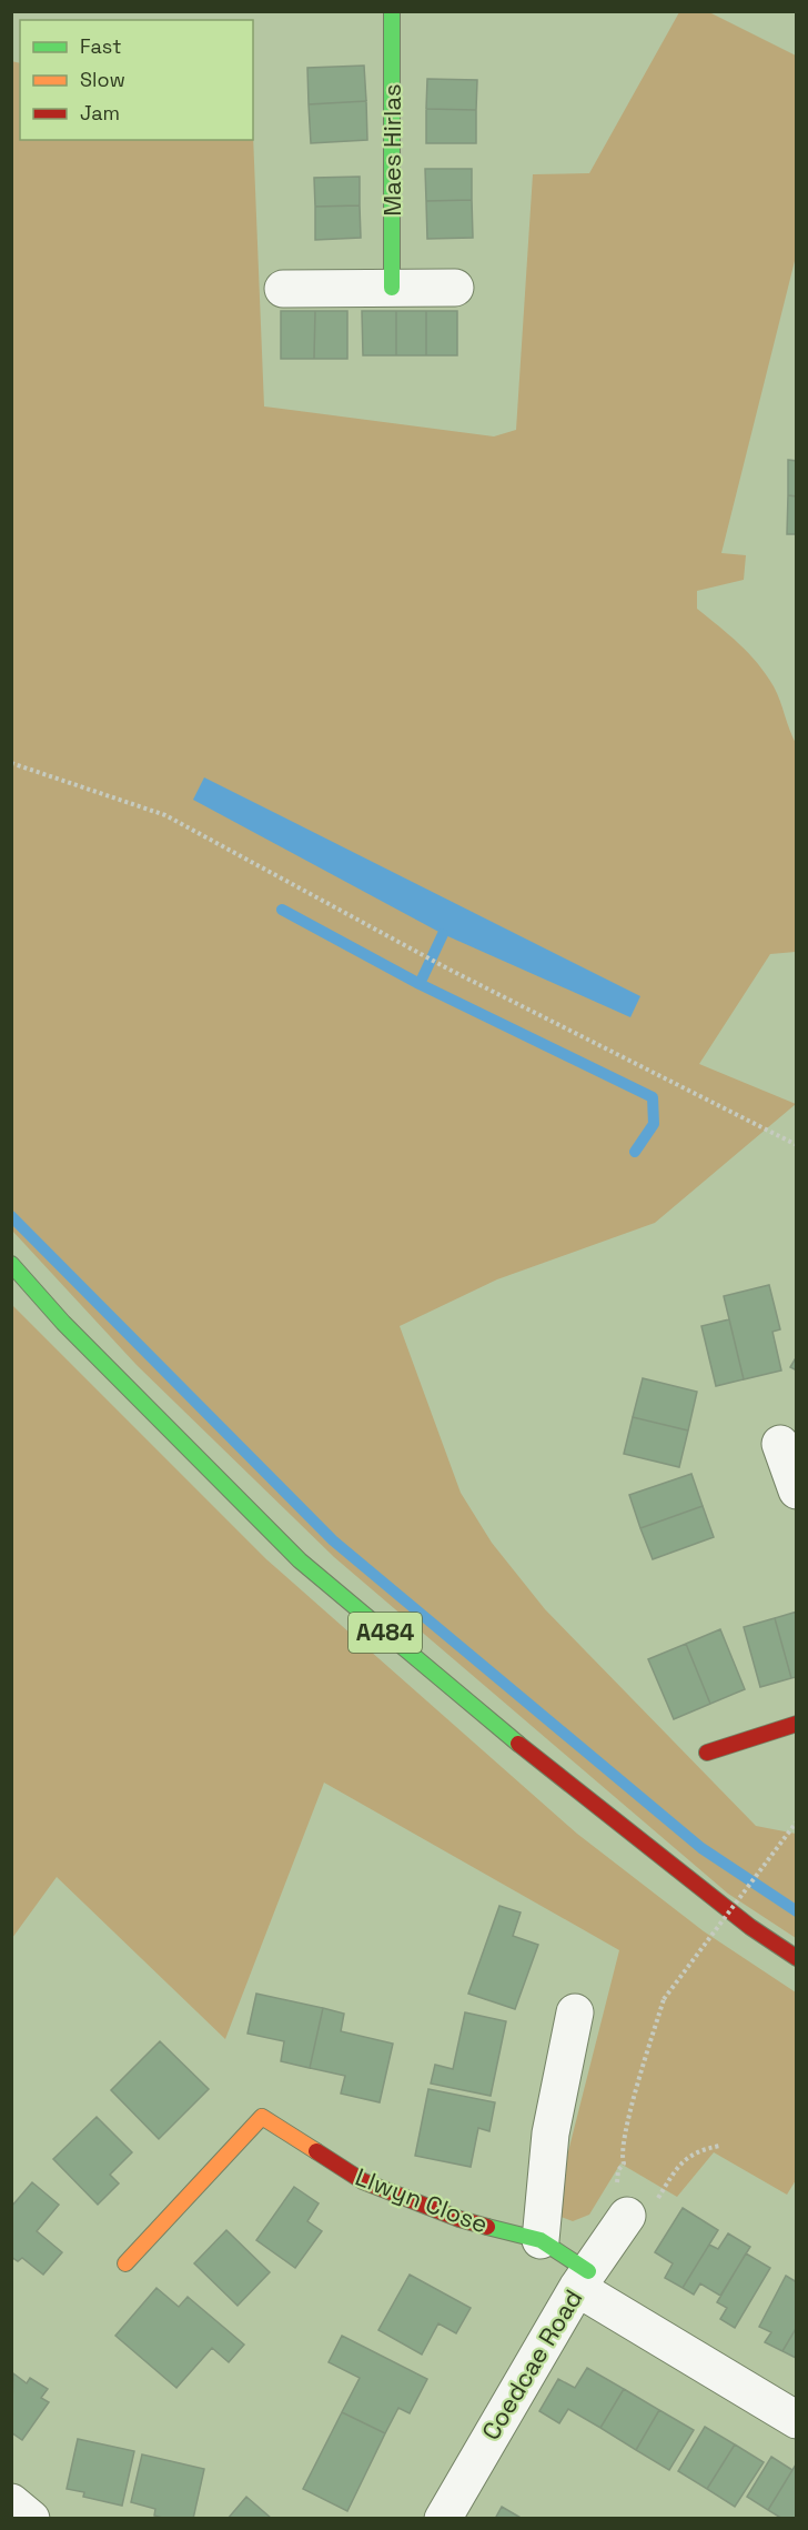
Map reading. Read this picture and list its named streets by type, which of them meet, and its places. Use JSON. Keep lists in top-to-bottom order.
{
  "streets": {
    "main road": ["Maes Hirlas", "A484", "Llwyn Close"],
    "street": ["Coedcae Road"]
  },
  "crossings": [
    ["Llwyn Close", "Coedcae Road"]
  ],
  "legend": ["Fast", "Slow", "Jam"]
}
